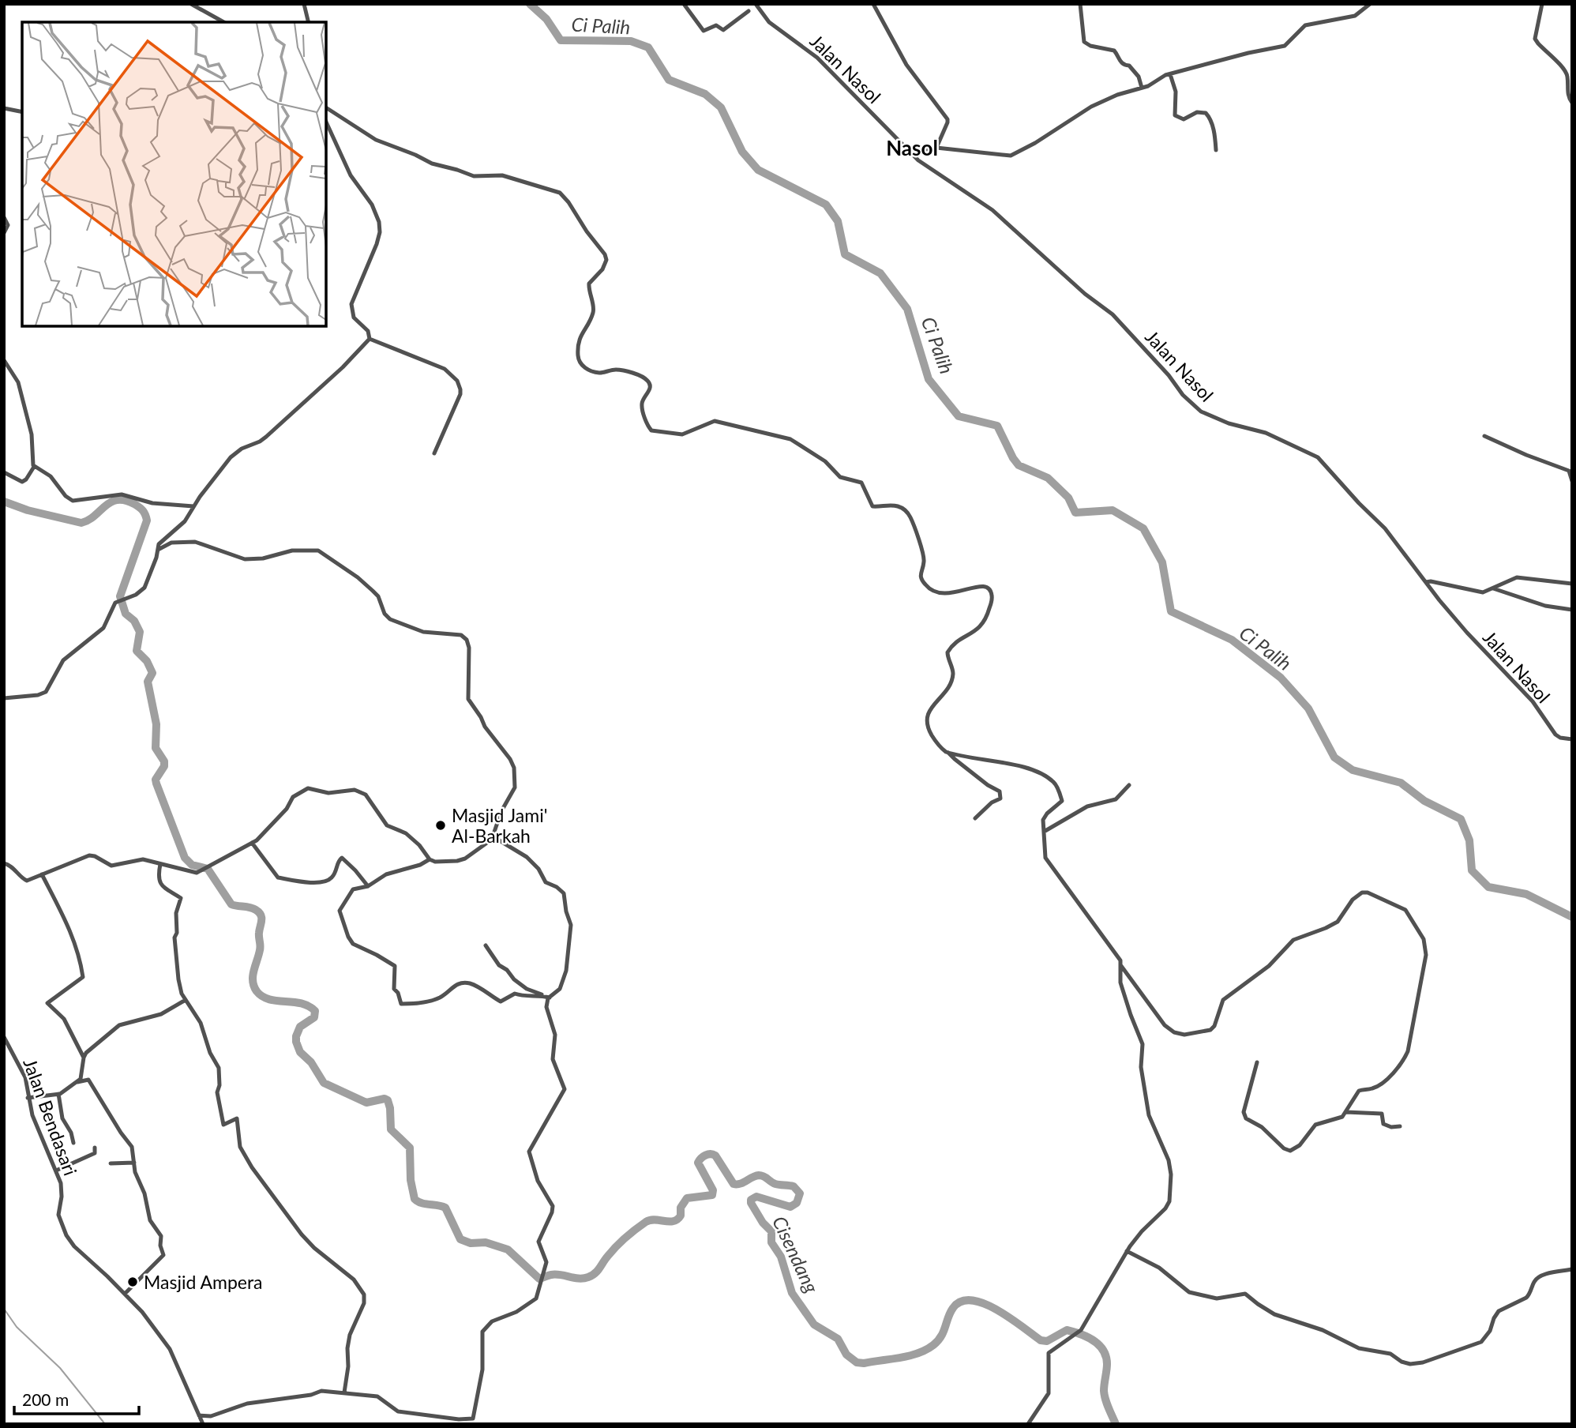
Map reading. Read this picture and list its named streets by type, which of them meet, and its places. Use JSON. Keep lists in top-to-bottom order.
{
  "streets": {
    "street": ["Jalan Nasol", "Jalan Bendasari"]
  },
  "districts": ["Nasol"],
  "water": ["Ci Palih", "Cisendang"],
  "places": ["Masjid Jami' Al-Barkah", "Masjid Ampera"],
  "scale_bar": "200 m"
}
